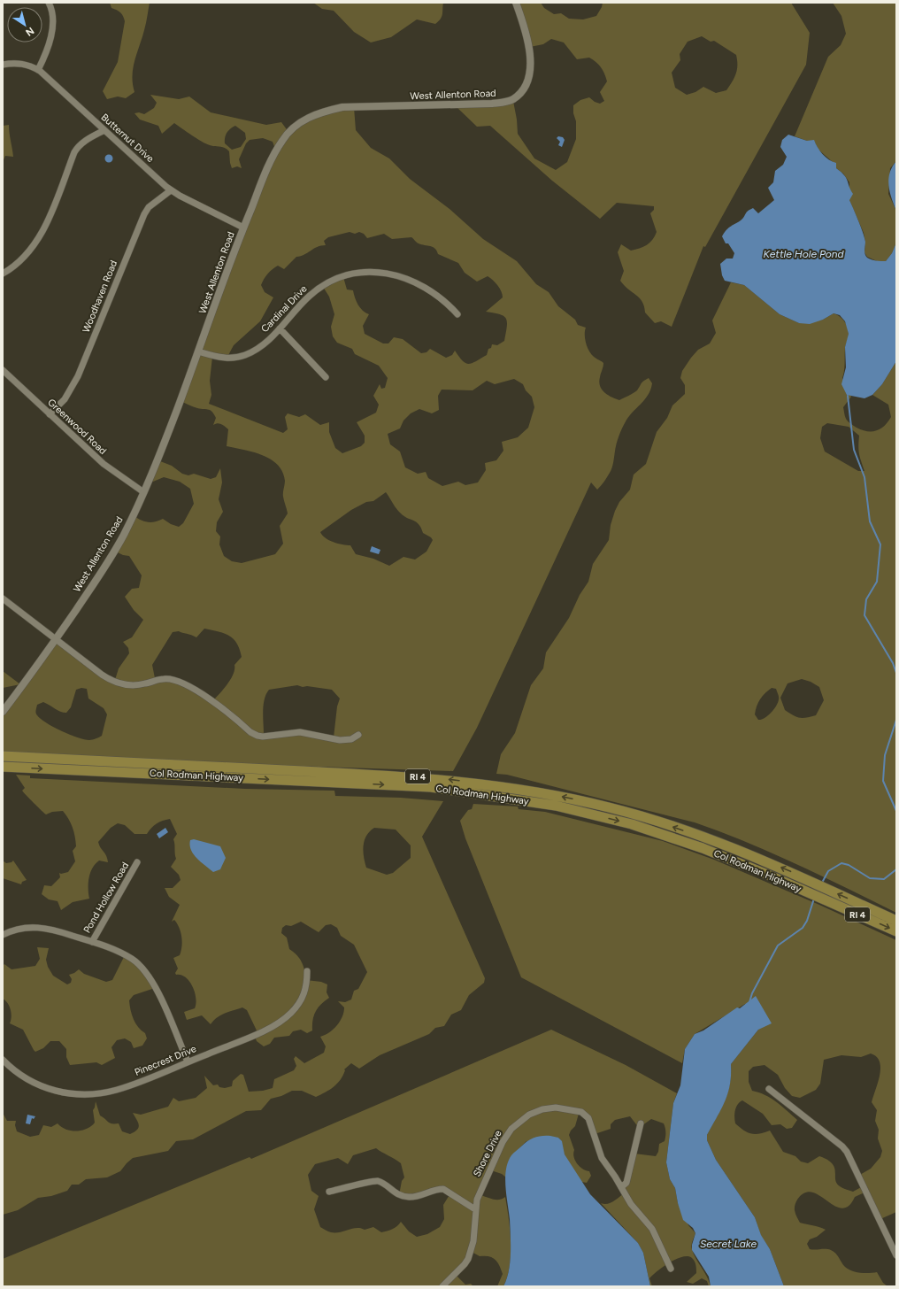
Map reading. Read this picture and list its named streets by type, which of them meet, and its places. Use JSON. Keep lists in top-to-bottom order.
{
  "streets": {
    "highway": ["Col Rodman Highway", "RI 4"],
    "street": [
      "West Allenton Road",
      "Butternut Drive",
      "Woodhaven Road",
      "Cardinal Drive",
      "Greenwood Road",
      "Pond Hollow Road",
      "Pinecrest Drive",
      "Shore Drive"
    ]
  },
  "crossings": [
    ["West Allenton Road", "Butternut Drive"],
    ["West Allenton Road", "Cardinal Drive"],
    ["West Allenton Road", "Greenwood Road"],
    ["Butternut Drive", "Woodhaven Road"],
    ["Woodhaven Road", "Greenwood Road"]
  ],
  "water": ["Kettle Hole Pond", "Secret Lake"],
  "north": "bottom right"
}
